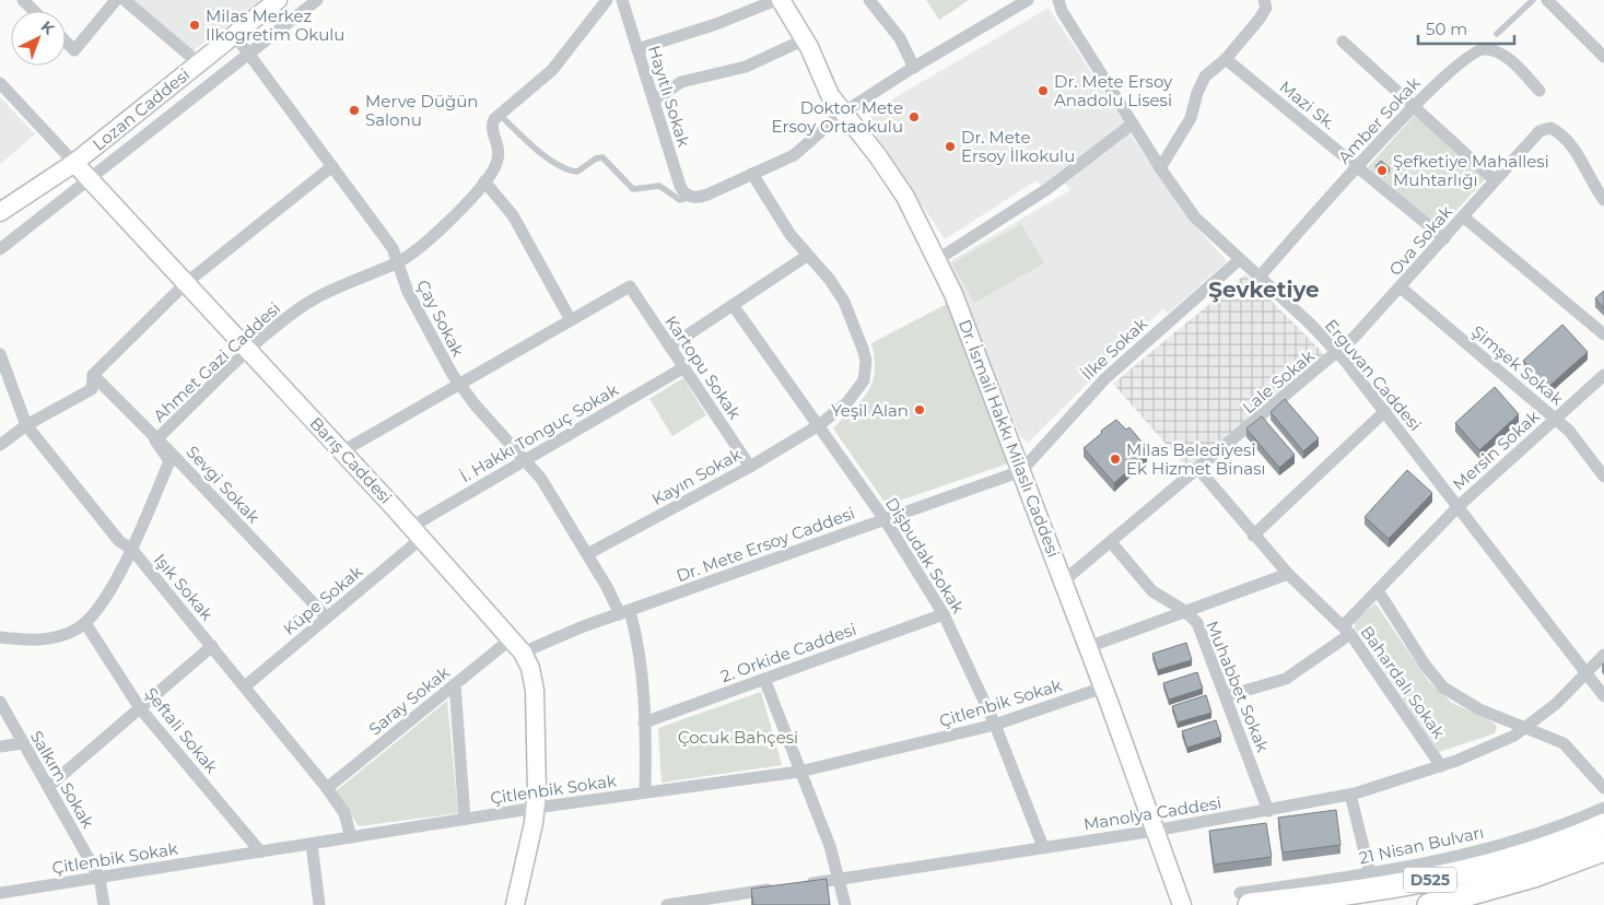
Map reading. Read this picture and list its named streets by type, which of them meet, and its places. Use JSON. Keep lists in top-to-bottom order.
{
  "streets": {
    "highway": ["D525"],
    "street": [
      "Hayıtlı Sokak",
      "Mazi Sk.",
      "Lozan Caddesi",
      "Amber Sokak",
      "Ova Sokak",
      "Çay Sokak",
      "İlke Sokak",
      "Ahmet Gazi Caddesi",
      "Şimşek Sokak",
      "Kartopu Sokak",
      "Erguvan Caddesi",
      "Lale Sokak",
      "İ. Hakkı Tonguç Sokak",
      "Dr. İsmail Hakkı Milaslı Caddesi",
      "Mersin Sokak",
      "Barış Caddesi",
      "Kayın Sokak",
      "Sevgi Sokak",
      "Dr. Mete Ersoy Caddesi",
      "Dişbudak Sokak",
      "Işık Sokak",
      "Küpe Sokak",
      "2. Orkide Caddesi",
      "Bahardalı Sokak",
      "Muhabbet Sokak",
      "Saray Sokak",
      "Çitlenbik Sokak",
      "Şeftali Sokak",
      "Salkım Sokak",
      "Manolya Caddesi",
      "21 Nisan Bulvarı"
    ]
  },
  "crossings": [
    ["Mazi Sk.", "Amber Sokak"],
    ["Mazi Sk.", "Ova Sokak"],
    ["Lozan Caddesi", "Çay Sokak"],
    ["Lozan Caddesi", "Barış Caddesi"],
    ["Amber Sokak", "Erguvan Caddesi"],
    ["Ova Sokak", "Şimşek Sokak"],
    ["Ova Sokak", "Erguvan Caddesi"],
    ["Ova Sokak", "Lale Sokak"],
    ["Çay Sokak", "Ahmet Gazi Caddesi"],
    ["Çay Sokak", "İ. Hakkı Tonguç Sokak"],
    ["Çay Sokak", "Kayın Sokak"],
    ["Çay Sokak", "Dr. Mete Ersoy Caddesi"],
    ["Çay Sokak", "2. Orkide Caddesi"],
    ["Çay Sokak", "Çitlenbik Sokak"],
    ["İlke Sokak", "Erguvan Caddesi"],
    ["İlke Sokak", "Dr. İsmail Hakkı Milaslı Caddesi"],
    ["İlke Sokak", "Dr. Mete Ersoy Caddesi"],
    ["Ahmet Gazi Caddesi", "Barış Caddesi"],
    ["Ahmet Gazi Caddesi", "Sevgi Sokak"],
    ["Ahmet Gazi Caddesi", "Işık Sokak"],
    ["Ahmet Gazi Caddesi", "Şeftali Sokak"],
    ["Şimşek Sokak", "Mersin Sokak"],
    ["Kartopu Sokak", "İ. Hakkı Tonguç Sokak"],
    ["Kartopu Sokak", "Kayın Sokak"],
    ["Erguvan Caddesi", "Lale Sokak"],
    ["Erguvan Caddesi", "Mersin Sokak"],
    ["Erguvan Caddesi", "Manolya Caddesi"],
    ["Lale Sokak", "Dr. İsmail Hakkı Milaslı Caddesi"],
    ["Lale Sokak", "Bahardalı Sokak"],
    ["Lale Sokak", "Muhabbet Sokak"],
    ["İ. Hakkı Tonguç Sokak", "Barış Caddesi"],
    ["İ. Hakkı Tonguç Sokak", "Küpe Sokak"],
    ["Dr. İsmail Hakkı Milaslı Caddesi", "Dr. Mete Ersoy Caddesi"],
    ["Dr. İsmail Hakkı Milaslı Caddesi", "Çitlenbik Sokak"],
    ["Dr. İsmail Hakkı Milaslı Caddesi", "Manolya Caddesi"],
    ["Mersin Sokak", "Bahardalı Sokak"],
    ["Mersin Sokak", "Muhabbet Sokak"],
    ["Barış Caddesi", "Dr. Mete Ersoy Caddesi"],
    ["Barış Caddesi", "Küpe Sokak"],
    ["Barış Caddesi", "Saray Sokak"],
    ["Barış Caddesi", "Çitlenbik Sokak"],
    ["Kayın Sokak", "Dişbudak Sokak"],
    ["Sevgi Sokak", "Küpe Sokak"],
    ["Dr. Mete Ersoy Caddesi", "Dişbudak Sokak"],
    ["Dişbudak Sokak", "2. Orkide Caddesi"],
    ["Dişbudak Sokak", "Çitlenbik Sokak"],
    ["Dişbudak Sokak", "Manolya Caddesi"],
    ["Işık Sokak", "Küpe Sokak"],
    ["Işık Sokak", "Saray Sokak"],
    ["Işık Sokak", "Çitlenbik Sokak"],
    ["Bahardalı Sokak", "Manolya Caddesi"],
    ["Muhabbet Sokak", "Manolya Caddesi"],
    ["Çitlenbik Sokak", "Şeftali Sokak"],
    ["Çitlenbik Sokak", "Salkım Sokak"],
    ["21 Nisan Bulvarı", "D525"]
  ],
  "districts": ["Şevketiye"],
  "parks": ["Çocuk Bahçesi"],
  "places": [
    "Milas Merkez Ilkogretim Okulu",
    "Dr. Mete Ersoy Anadolu Lisesi",
    "Merve Düğün Salonu",
    "Doktor Mete Ersoy Ortaokulu",
    "Dr. Mete Ersoy İlkokulu",
    "Şefketiye Mahallesi Muhtarlığı",
    "Yeşil Alan",
    "Milas Belediyesi Ek Hizmet Binası"
  ],
  "scale_bar": "50 m",
  "north": "top right"
}
